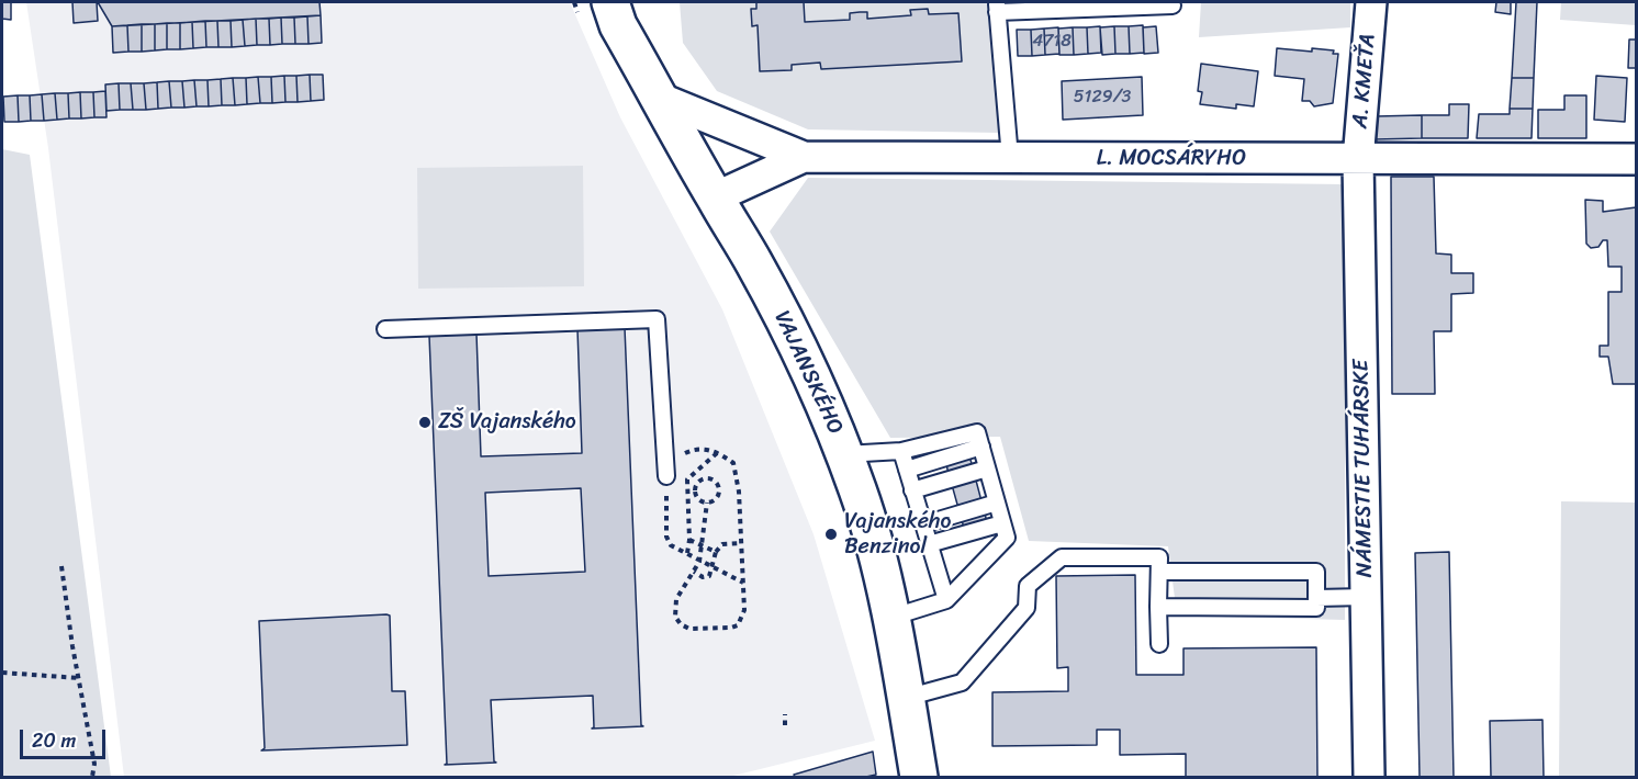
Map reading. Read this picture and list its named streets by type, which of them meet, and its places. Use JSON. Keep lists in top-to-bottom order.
{
  "streets": {
    "main road": ["VAJANSKÉHO"],
    "street": ["A. KMEŤA", "L. MOCSÁRYHO", "NÁMESTIE TUHÁRSKE"]
  },
  "crossings": [
    ["A. KMEŤA", "L. MOCSÁRYHO"],
    ["A. KMEŤA", "NÁMESTIE TUHÁRSKE"],
    ["L. MOCSÁRYHO", "VAJANSKÉHO"],
    ["L. MOCSÁRYHO", "NÁMESTIE TUHÁRSKE"]
  ],
  "places": ["ZŠ Vajanského", "Vajanského Benzinol"],
  "house_numbers": ["4718", "5129/3"],
  "scale_bar": "20 m"
}
